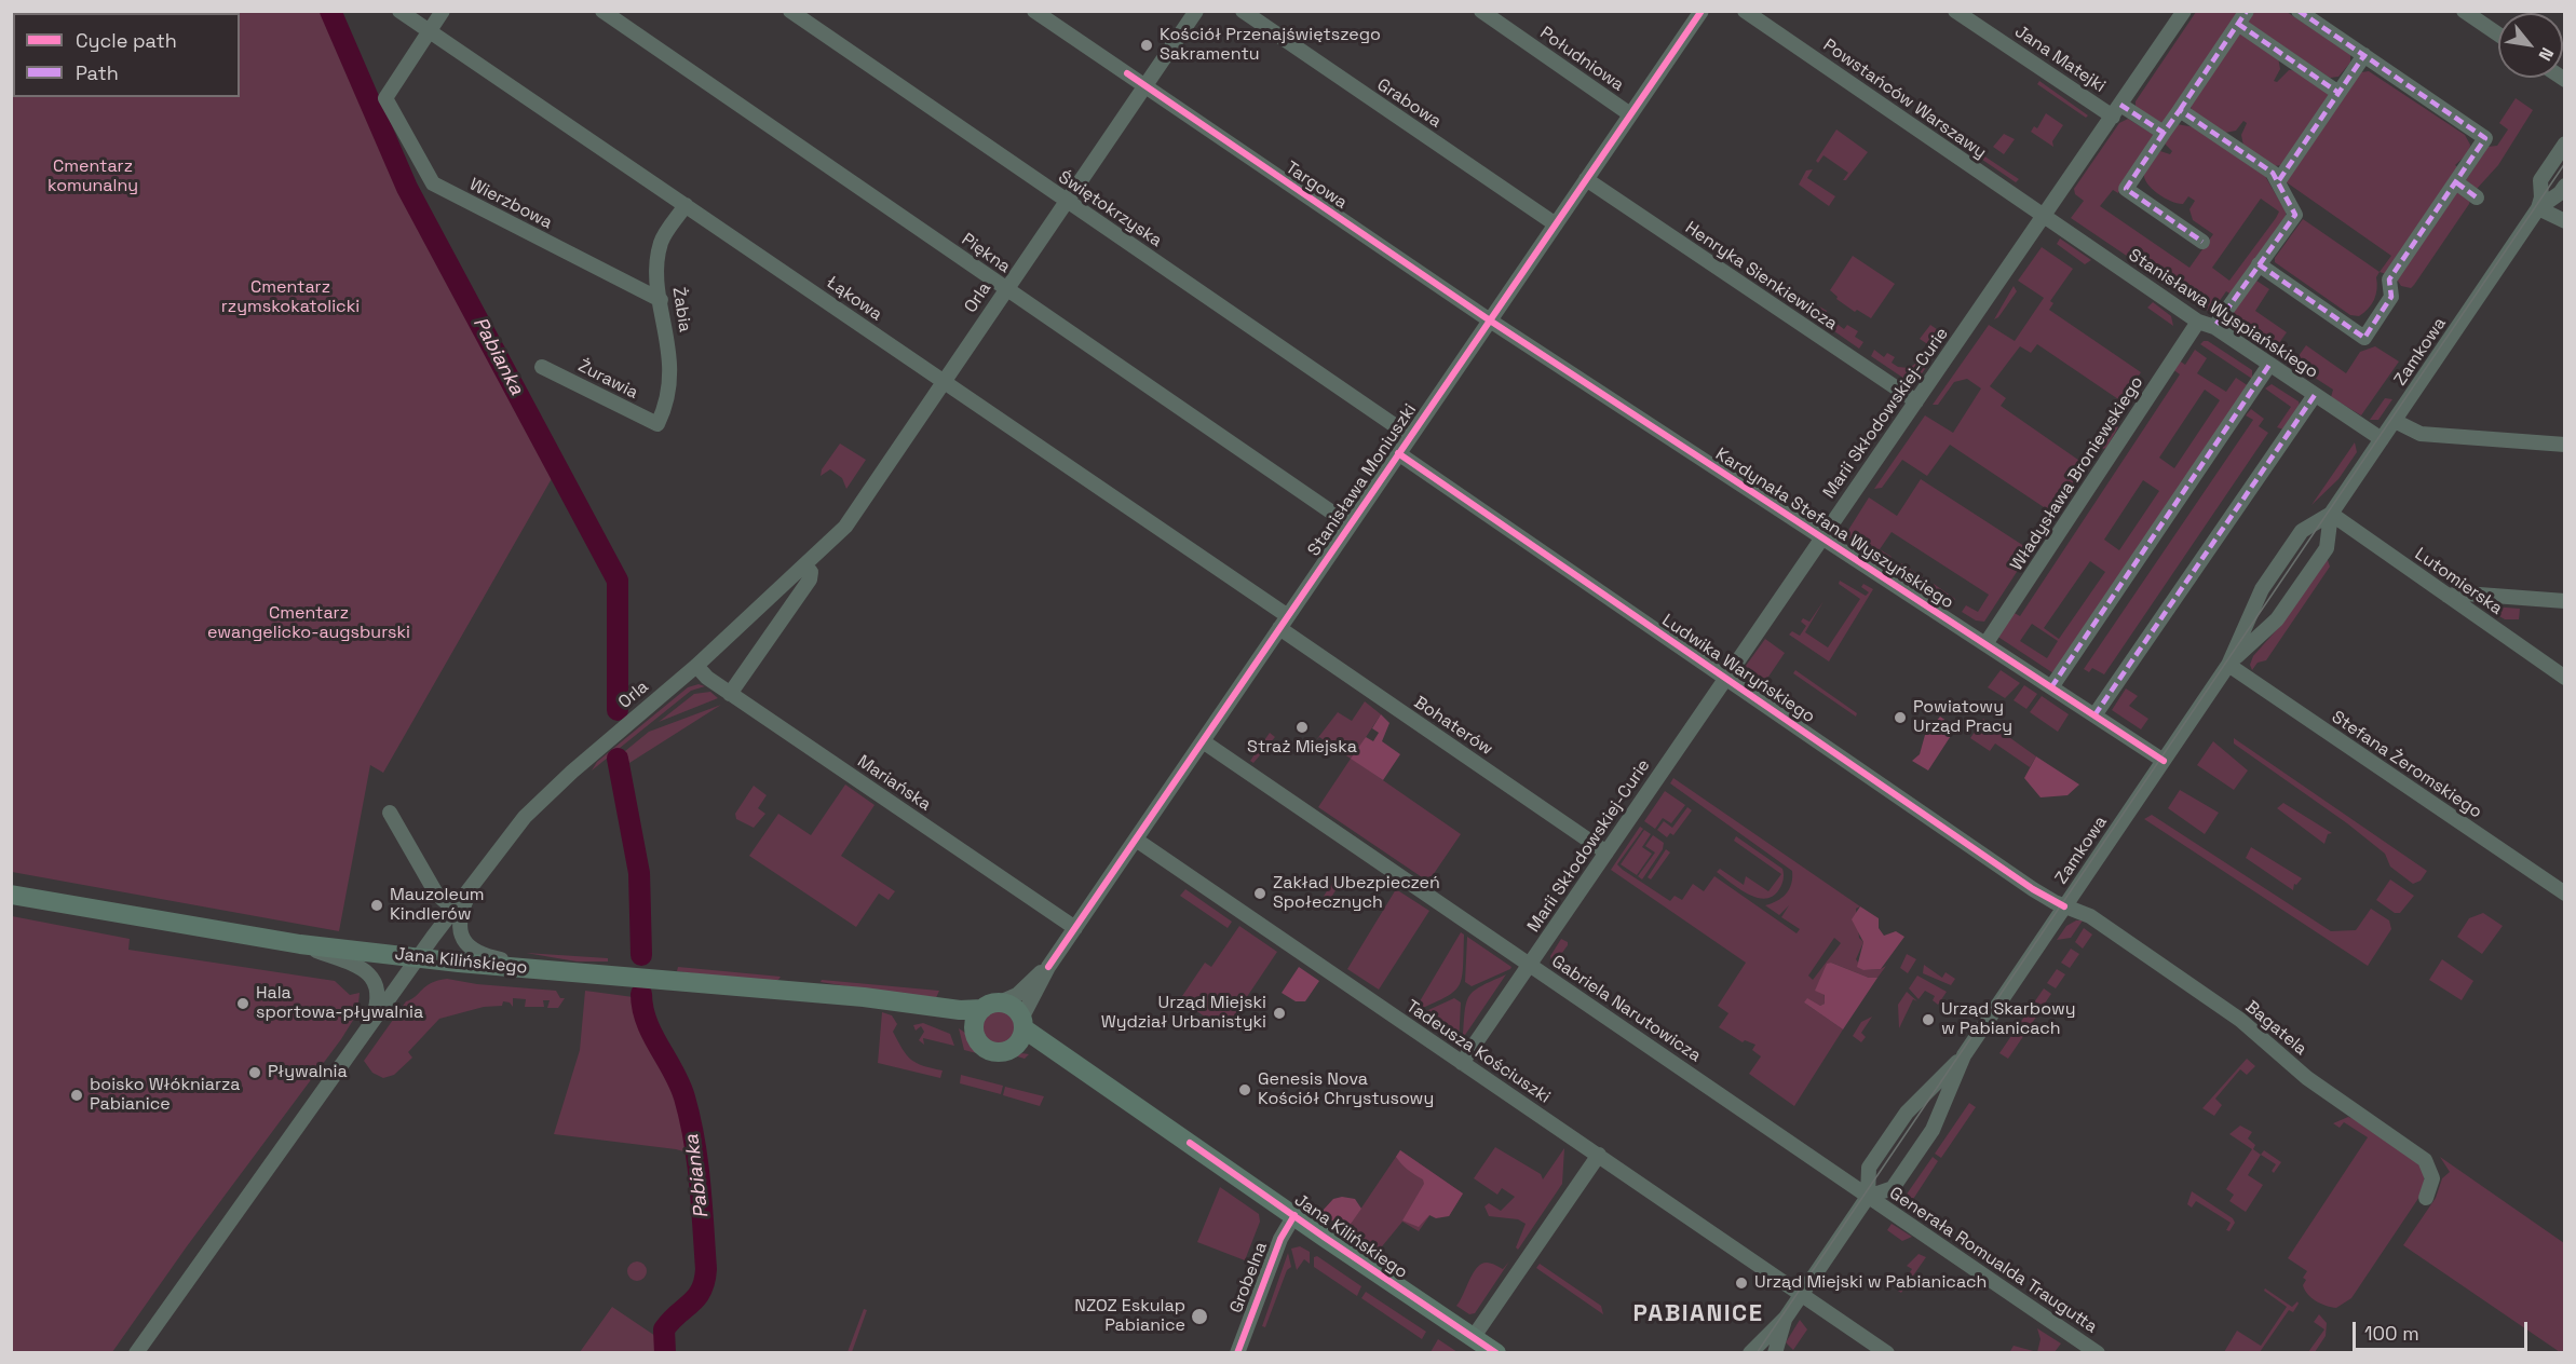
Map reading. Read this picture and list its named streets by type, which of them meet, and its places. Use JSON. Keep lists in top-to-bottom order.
{
  "streets": {
    "main road": ["Jana Kilińskiego"],
    "street": [
      "Południowa",
      "Jana Matejki",
      "Powstańców Warszawy",
      "Grabowa",
      "Targowa",
      "Wierzbowa",
      "Świętokrzyska",
      "Piękna",
      "Henryka Sienkiewicza",
      "Orla",
      "Łąkowa",
      "Żabia",
      "Stanisława Wyspiańskiego",
      "Zamkowa",
      "Żurawia",
      "Marii Skłodowskiej-Curie",
      "Władysława Broniewskiego",
      "Stanisława Moniuszki",
      "Kardynała Stefana Wyszyńskiego",
      "Lutomierska",
      "Ludwika Waryńskiego",
      "Bohaterów",
      "Stefana Żeromskiego",
      "Mariańska",
      "Gabriela Narutowicza",
      "Bagatela",
      "Tadeusza Kościuszki",
      "Generała Romualda Traugutta",
      "Grobelna"
    ]
  },
  "crossings": [
    ["Południowa", "Stanisława Moniuszki"],
    ["Jana Matejki", "Marii Skłodowskiej-Curie"],
    ["Powstańców Warszawy", "Stanisława Wyspiańskiego"],
    ["Powstańców Warszawy", "Marii Skłodowskiej-Curie"],
    ["Grabowa", "Stanisława Moniuszki"],
    ["Targowa", "Orla"],
    ["Targowa", "Stanisława Moniuszki"],
    ["Targowa", "Kardynała Stefana Wyszyńskiego"],
    ["Wierzbowa", "Łąkowa"],
    ["Wierzbowa", "Żabia"],
    ["Świętokrzyska", "Orla"],
    ["Świętokrzyska", "Stanisława Moniuszki"],
    ["Piękna", "Orla"],
    ["Piękna", "Stanisława Moniuszki"],
    ["Henryka Sienkiewicza", "Marii Skłodowskiej-Curie"],
    ["Henryka Sienkiewicza", "Stanisława Moniuszki"],
    ["Orla", "Łąkowa"],
    ["Orla", "Mariańska"],
    ["Łąkowa", "Żabia"],
    ["Łąkowa", "Stanisława Moniuszki"],
    ["Łąkowa", "Bohaterów"],
    ["Żabia", "Żurawia"],
    ["Stanisława Wyspiańskiego", "Zamkowa"],
    ["Stanisława Wyspiańskiego", "Marii Skłodowskiej-Curie"],
    ["Stanisława Wyspiańskiego", "Władysława Broniewskiego"],
    ["Zamkowa", "Kardynała Stefana Wyszyńskiego"],
    ["Zamkowa", "Lutomierska"],
    ["Zamkowa", "Ludwika Waryńskiego"],
    ["Zamkowa", "Stefana Żeromskiego"],
    ["Zamkowa", "Gabriela Narutowicza"],
    ["Zamkowa", "Bagatela"],
    ["Zamkowa", "Tadeusza Kościuszki"],
    ["Zamkowa", "Generała Romualda Traugutta"],
    ["Marii Skłodowskiej-Curie", "Kardynała Stefana Wyszyńskiego"],
    ["Marii Skłodowskiej-Curie", "Ludwika Waryńskiego"],
    ["Marii Skłodowskiej-Curie", "Bohaterów"],
    ["Marii Skłodowskiej-Curie", "Gabriela Narutowicza"],
    ["Marii Skłodowskiej-Curie", "Tadeusza Kościuszki"],
    ["Władysława Broniewskiego", "Kardynała Stefana Wyszyńskiego"],
    ["Stanisława Moniuszki", "Kardynała Stefana Wyszyńskiego"],
    ["Stanisława Moniuszki", "Ludwika Waryńskiego"],
    ["Stanisława Moniuszki", "Bohaterów"],
    ["Stanisława Moniuszki", "Mariańska"],
    ["Stanisława Moniuszki", "Jana Kilińskiego"],
    ["Stanisława Moniuszki", "Gabriela Narutowicza"],
    ["Stanisława Moniuszki", "Tadeusza Kościuszki"],
    ["Ludwika Waryńskiego", "Bagatela"],
    ["Jana Kilińskiego", "Grobelna"],
    ["Gabriela Narutowicza", "Generała Romualda Traugutta"]
  ],
  "districts": ["PABIANICE"],
  "water": ["Pabianka"],
  "parks": ["Cmentarz komunalny", "Cmentarz rzymskokatolicki", "Cmentarz ewangelicko-augsburski"],
  "places": [
    "Kościół Przenajświętszego Sakramentu",
    "Powiatowy Urząd Pracy",
    "Straż Miejska",
    "Zakład Ubezpieczeń Społecznych",
    "Mauzoleum Kindlerów",
    "Hala sportowa-pływalnia",
    "Urząd Miejski Wydział Urbanistyki",
    "Urząd Skarbowy w Pabianicach",
    "Pływalnia",
    "Genesis Nova Kościół Chrystusowy",
    "boisko Włókniarza Pabianice",
    "Urząd Miejski w Pabianicach",
    "NZOZ Eskulap Pabianice"
  ],
  "legend": ["Cycle path", "Path"],
  "scale_bar": "100 m",
  "north": "bottom right"
}
